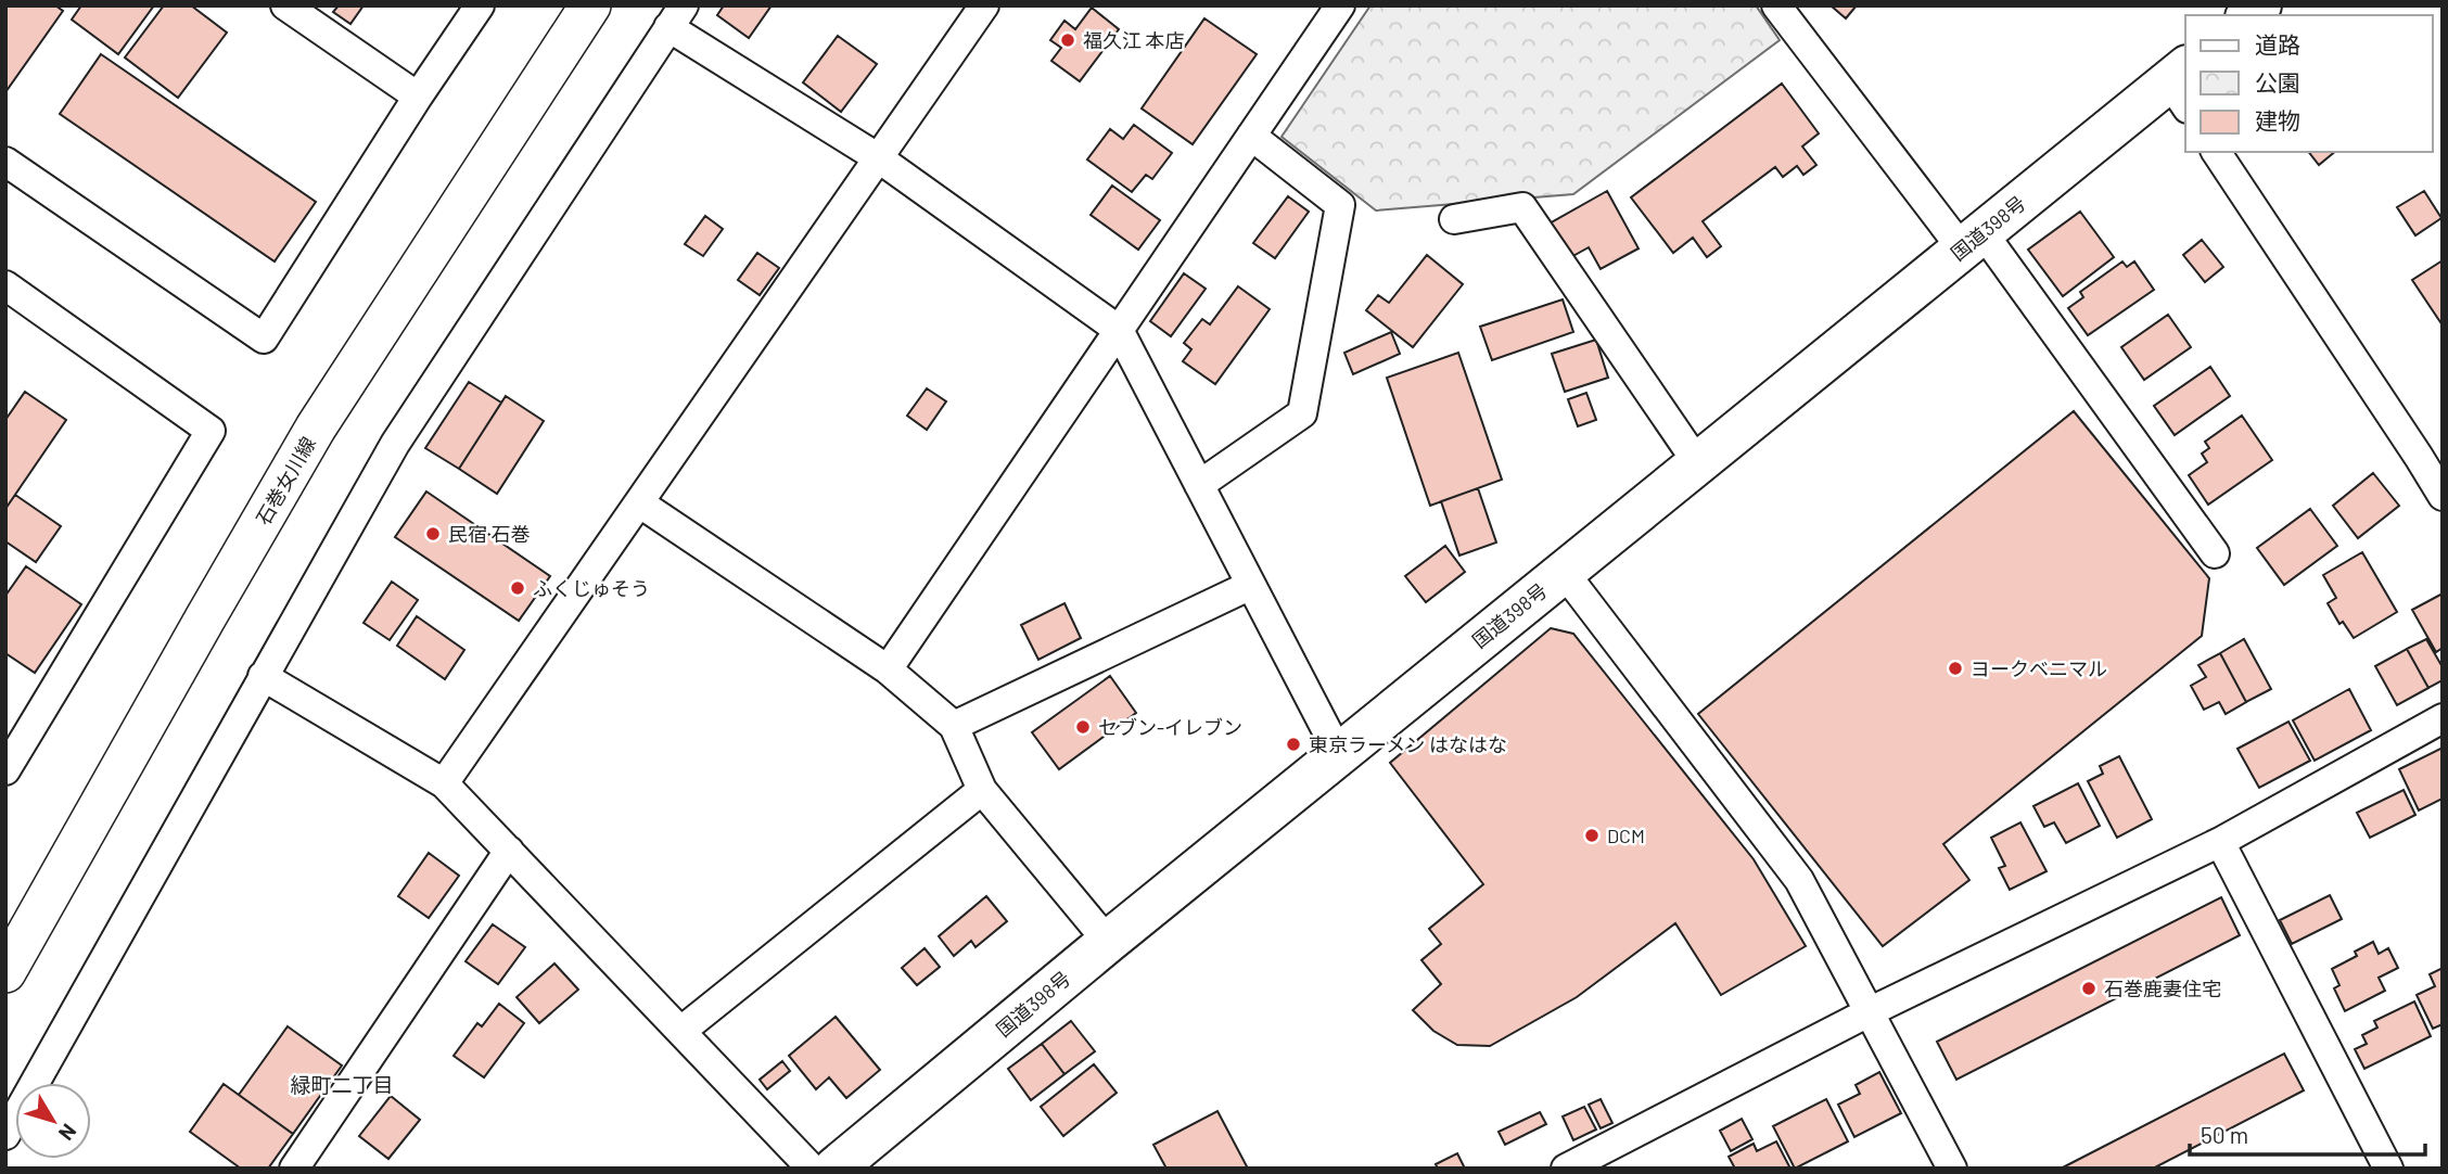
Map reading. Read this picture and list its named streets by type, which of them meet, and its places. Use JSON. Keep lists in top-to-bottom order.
{
  "streets": {
    "highway": ["国道398号"],
    "main road": ["石巻女川線"]
  },
  "districts": ["緑町二丁目"],
  "places": [
    "福久江 本店",
    "民宿 石巻",
    "ふくじゅそう",
    "ヨークベニマル",
    "セブン-イレブン",
    "東京ラーメン はなはな",
    "DCM",
    "石巻鹿妻住宅"
  ],
  "legend": ["道路", "公園", "建物"],
  "scale_bar": "50 m",
  "north": "bottom right"
}
